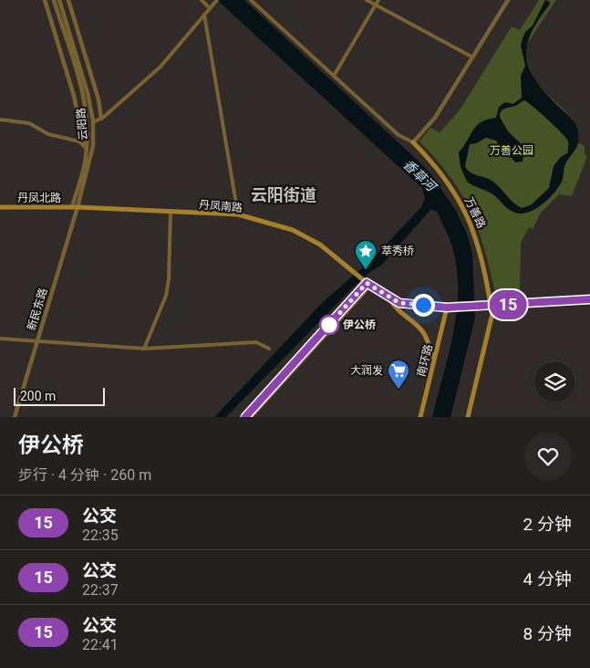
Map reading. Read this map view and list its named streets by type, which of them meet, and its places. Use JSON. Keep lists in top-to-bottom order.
{
  "streets": {
    "main road": [
      "丹凤北路",
      "丹凤南路",
      "万善路",
      "南环路"
    ],
    "street": ["云阳路", "新民东路"]
  },
  "crossings": [
    ["云阳路", "丹凤北路"],
    ["云阳路", "丹凤南路"],
    ["云阳路", "新民东路"],
    ["丹凤北路", "丹凤南路"],
    ["丹凤北路", "新民东路"],
    ["丹凤南路", "万善路"],
    ["丹凤南路", "新民东路"],
    ["丹凤南路", "南环路"]
  ],
  "districts": ["云阳街道"],
  "water": ["香草河"],
  "parks": ["万善公园"],
  "places": {
    "place": ["萃秀桥"],
    "other": ["伊公桥"],
    "supermarket": ["大润发"]
  },
  "lines": ["bus line 15"],
  "scale_bar": "200 m",
  "page": {
    "on_map": "15",
    "scale": "200 m",
    "heading": ["伊公桥", "步行 · 4 分钟 · 260 m"],
    "list": [
      {
        "mark": "15",
        "name": "公交",
        "note": "22:35",
        "value": "2 分钟"
      },
      {
        "mark": "15",
        "name": "公交",
        "note": "22:37",
        "value": "4 分钟"
      },
      {
        "mark": "15",
        "name": "公交",
        "note": "22:41",
        "value": "8 分钟"
      }
    ]
  }
}
